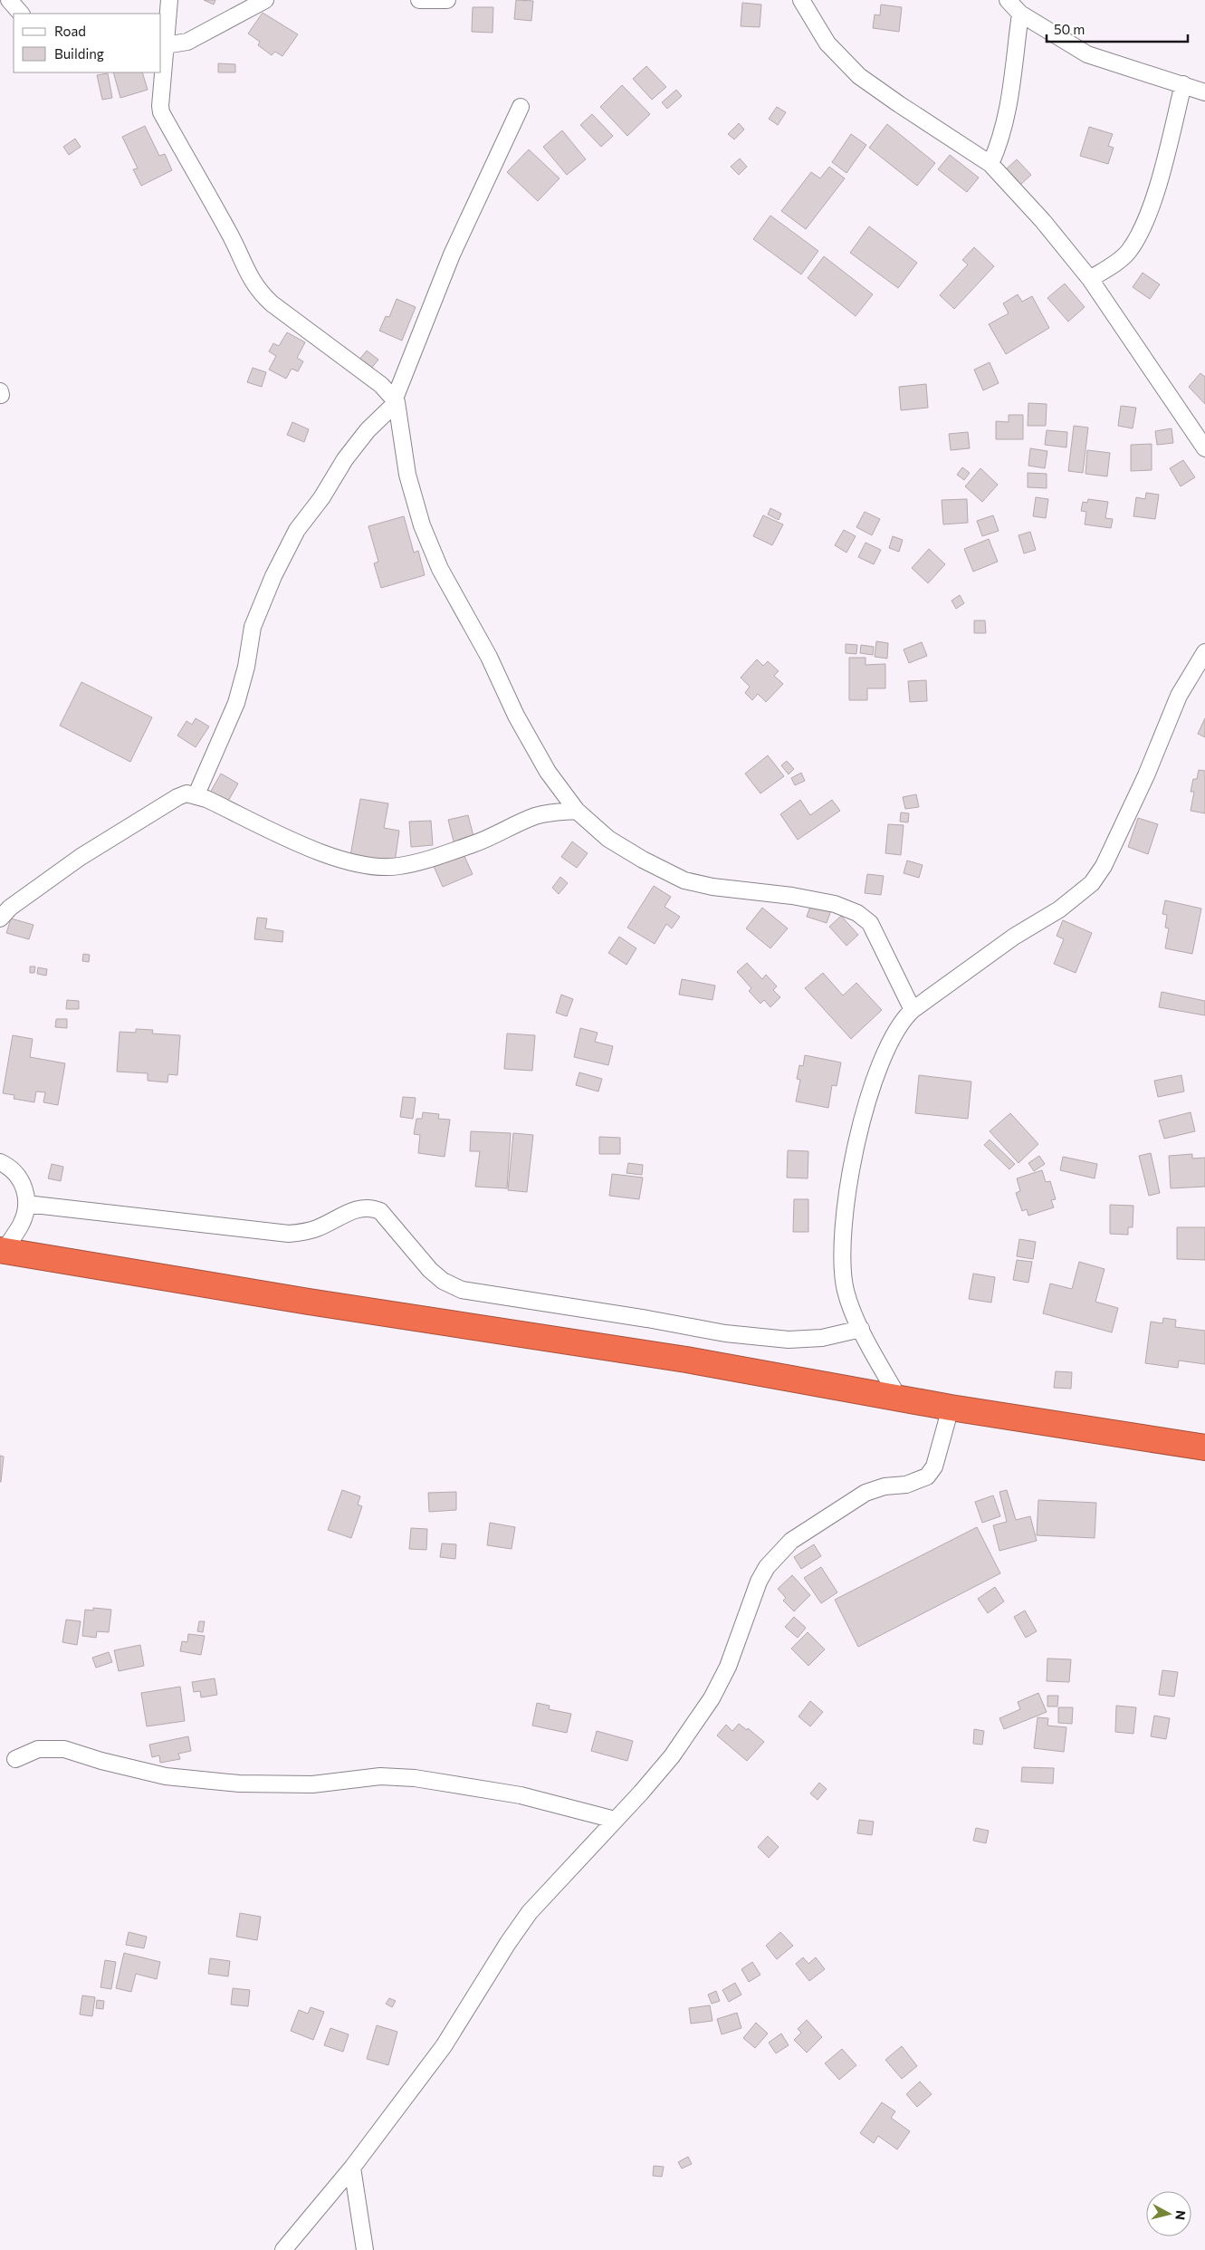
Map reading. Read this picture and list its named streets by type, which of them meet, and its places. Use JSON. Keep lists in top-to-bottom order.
{
  "legend": ["Road", "Building"],
  "scale_bar": "50 m",
  "north": "right"
}
